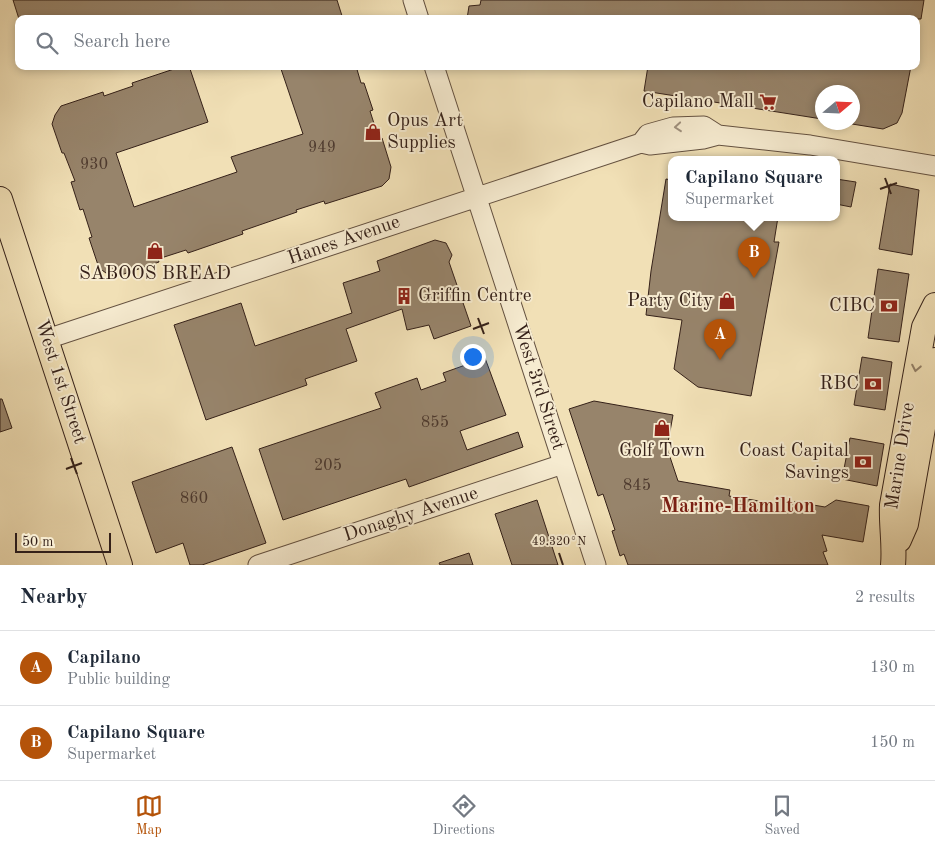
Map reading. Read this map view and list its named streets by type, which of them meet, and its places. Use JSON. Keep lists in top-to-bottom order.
{
  "streets": {
    "main road": ["West 1st Street", "Marine Drive"],
    "street": ["Hanes Avenue", "West 3rd Street", "Donaghy Avenue"]
  },
  "crossings": [
    ["Hanes Avenue", "West 1st Street"],
    ["Hanes Avenue", "West 3rd Street"],
    ["West 3rd Street", "Donaghy Avenue"]
  ],
  "districts": ["Marine-Hamilton"],
  "places": {
    "supermarket": ["Capilano Mall"],
    "shop": [
      "Opus Art Supplies",
      "SABOOS BREAD",
      "Party City",
      "Golf Town"
    ],
    "building": ["Griffin Centre"],
    "bank": ["CIBC", "RBC", "Coast Capital Savings"]
  },
  "house_numbers": [
    "949",
    "930",
    "855",
    "205",
    "845",
    "860"
  ],
  "scale_bar": "50 m",
  "north": "right",
  "page": {
    "search": "Search here",
    "popup": ["Capilano Square", "Supermarket"],
    "pins": ["B", "A"],
    "scale": "50 m",
    "heading": ["Nearby", "2 results"],
    "list": [
      {
        "mark": "A",
        "name": "Capilano",
        "note": "Public building",
        "value": "130 m"
      },
      {
        "mark": "B",
        "name": "Capilano Square",
        "note": "Supermarket",
        "value": "150 m"
      }
    ],
    "nav": ["Map", "Directions", "Saved"]
  },
  "coordinates": ["49.320°N"]
}
